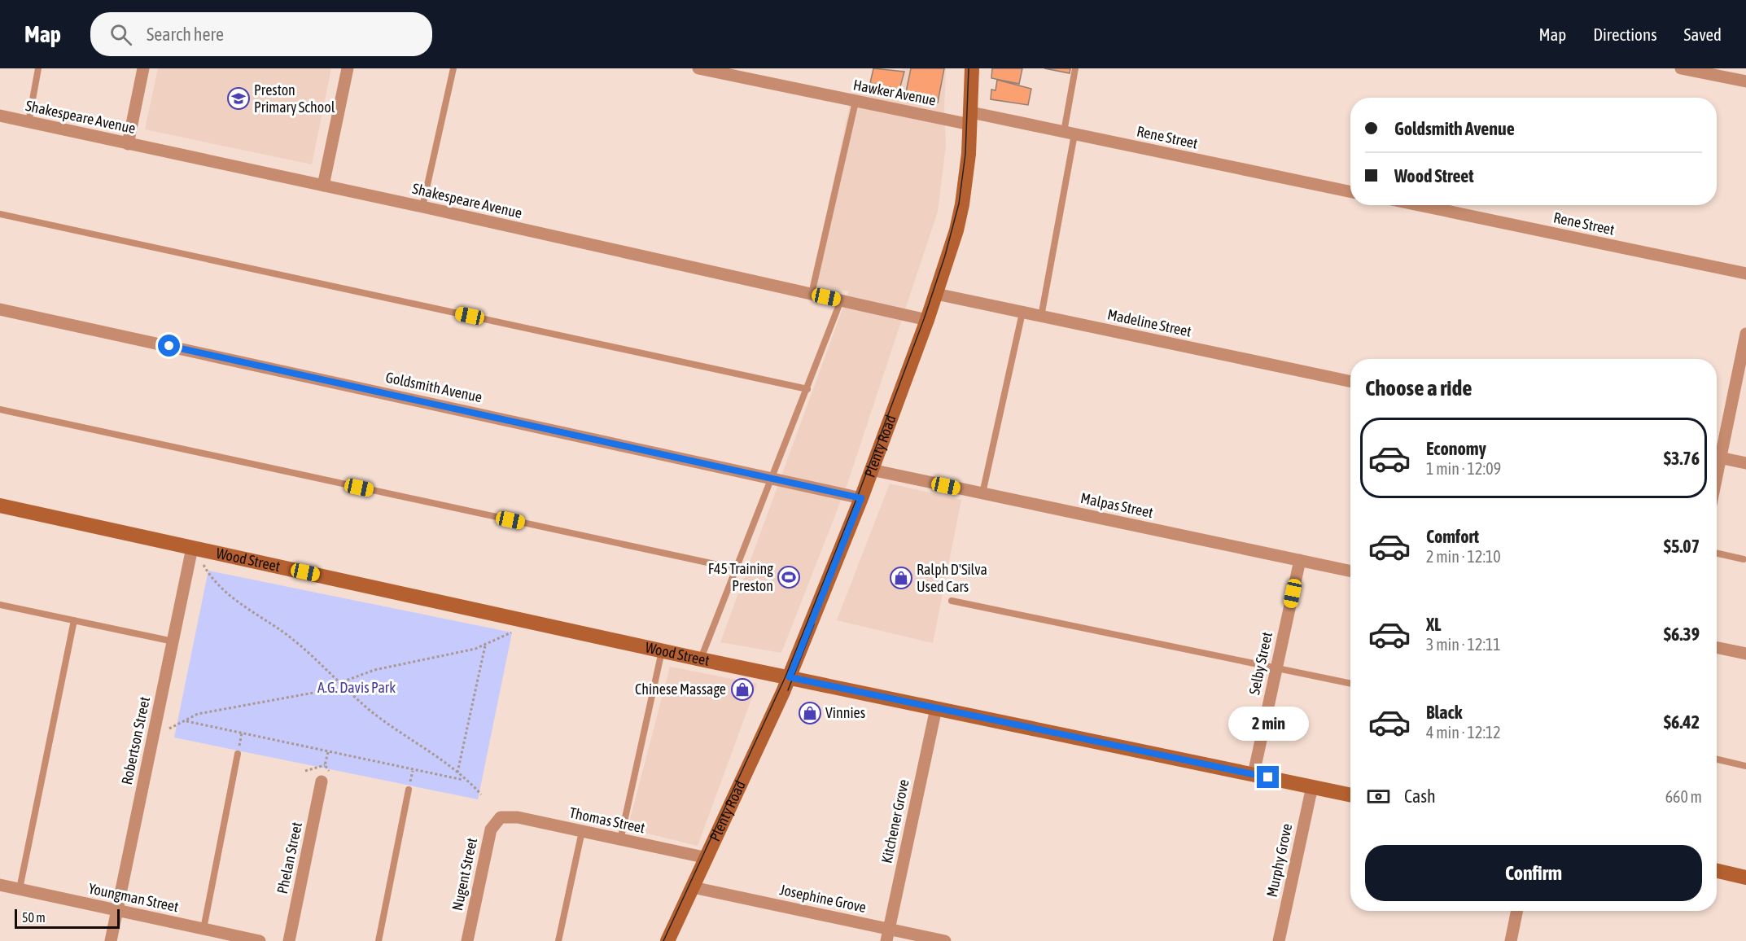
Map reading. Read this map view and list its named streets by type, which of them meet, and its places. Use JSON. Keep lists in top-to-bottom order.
{
  "streets": {
    "street": [
      "Hawker Avenue",
      "Shakespeare Avenue",
      "Rene Street",
      "Madeline Street",
      "Goldsmith Avenue",
      "Plenty Road",
      "Malpas Street",
      "Wood Street",
      "Selby Street",
      "Robertson Street",
      "Thomas Street",
      "Kitchener Grove",
      "Phelan Street",
      "Murphy Grove",
      "Nugent Street",
      "Youngman Street",
      "Josephine Grove"
    ]
  },
  "crossings": [
    ["Hawker Avenue", "Rene Street"],
    ["Hawker Avenue", "Plenty Road"],
    ["Shakespeare Avenue", "Plenty Road"],
    ["Rene Street", "Plenty Road"],
    ["Madeline Street", "Plenty Road"],
    ["Goldsmith Avenue", "Plenty Road"],
    ["Plenty Road", "Malpas Street"],
    ["Plenty Road", "Wood Street"],
    ["Plenty Road", "Thomas Street"],
    ["Plenty Road", "Josephine Grove"],
    ["Malpas Street", "Selby Street"],
    ["Wood Street", "Selby Street"],
    ["Wood Street", "Robertson Street"],
    ["Wood Street", "Kitchener Grove"],
    ["Wood Street", "Murphy Grove"],
    ["Robertson Street", "Youngman Street"],
    ["Thomas Street", "Nugent Street"],
    ["Kitchener Grove", "Josephine Grove"]
  ],
  "parks": ["A.G. Davis Park"],
  "places": {
    "school or university": ["Preston Primary School"],
    "sports": ["F45 Training Preston"],
    "shop": ["Ralph D'Silva Used Cars", "Chinese Massage", "Vinnies"]
  },
  "scale_bar": "50 m",
  "page": {
    "header": "Map",
    "search": "Search here",
    "nav": ["Map", "Directions", "Saved"],
    "banner": ["Goldsmith Avenue", "Wood Street"],
    "heading": "Choose a ride",
    "list": [
      {
        "name": "Economy",
        "note": "1 min · 12:09",
        "value": "$3.76"
      },
      {
        "name": "Comfort",
        "note": "2 min · 12:10",
        "value": "$5.07"
      },
      {
        "name": "XL",
        "note": "3 min · 12:11",
        "value": "$6.39"
      },
      {
        "name": "Black",
        "note": "4 min · 12:12",
        "value": "$6.42"
      }
    ],
    "bubble": "2 min",
    "pay": ["Cash", "660 m"],
    "buttons": "Confirm",
    "scale": "50 m"
  }
}
